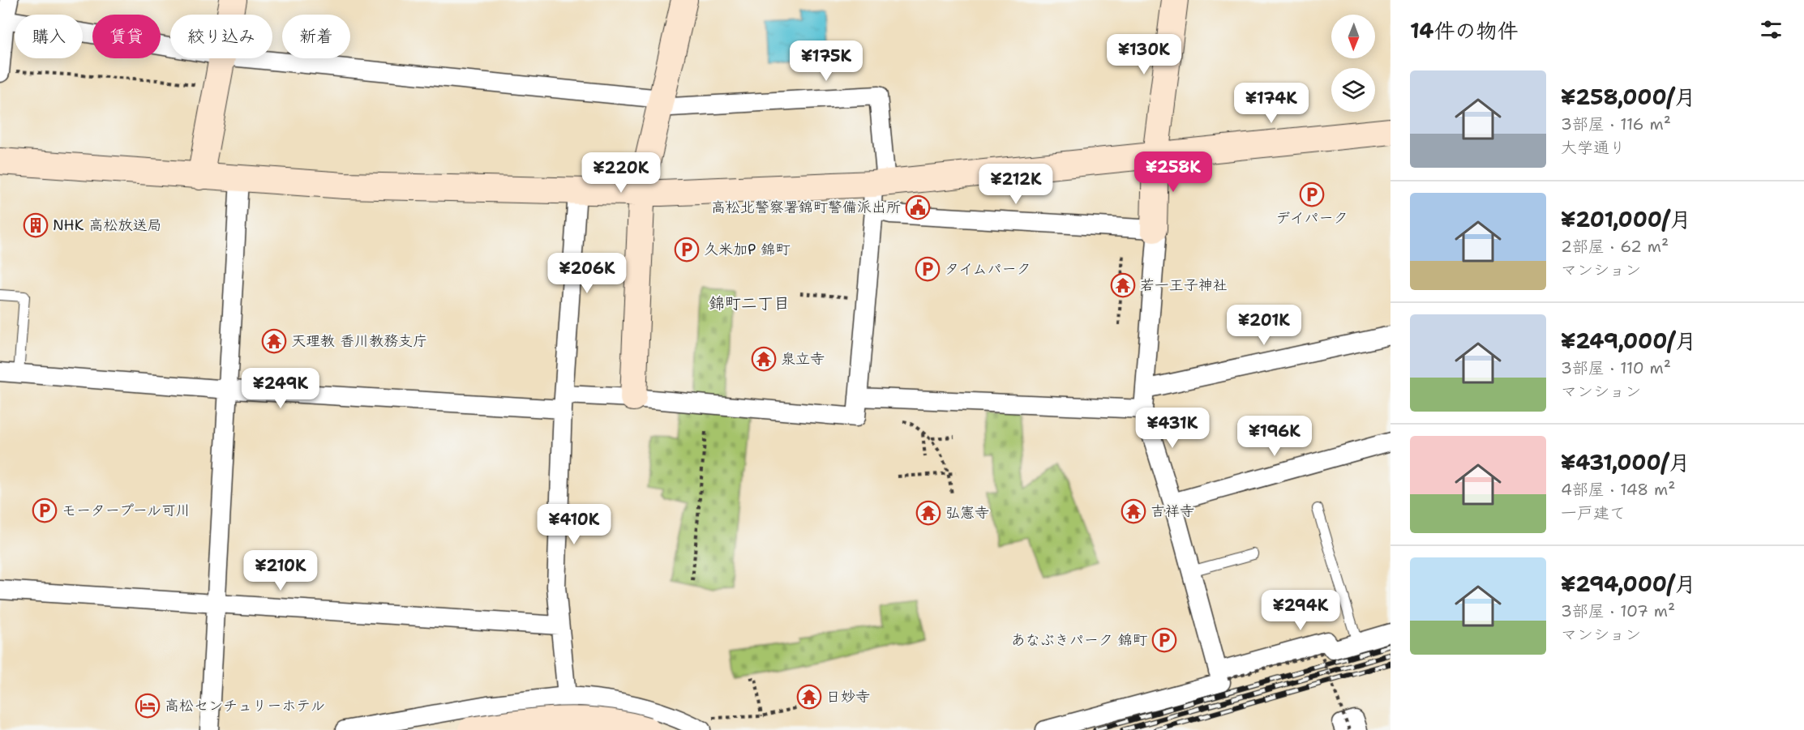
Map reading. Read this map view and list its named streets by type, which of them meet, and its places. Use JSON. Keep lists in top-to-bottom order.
{
  "districts": ["錦町二丁目"],
  "places": {
    "parking": [
      "デイパーク",
      "久米加P 錦町",
      "タイムパーク",
      "モータープール可川",
      "あなぶきパーク 錦町"
    ],
    "public building": ["高松北警察署錦町警備派出所"],
    "building": ["NHK 高松放送局"],
    "temple": [
      "若一王子神社",
      "天理教 香川教務支庁",
      "泉立寺",
      "吉祥寺",
      "弘憲寺",
      "日妙寺"
    ],
    "hotel": ["高松センチュリーホテル"]
  },
  "north": "bottom",
  "page": {
    "heading": "14件の物件",
    "chip": [
      "購入",
      "賃貸",
      "絞り込み",
      "新着"
    ],
    "price": [
      "¥130K",
      "¥175K",
      "¥174K",
      "¥258K",
      "¥220K",
      "¥212K",
      "¥206K",
      "¥201K",
      "¥249K",
      "¥431K",
      "¥196K",
      "¥410K",
      "¥210K",
      "¥294K"
    ],
    "list": [
      {
        "name": "¥258,000/月",
        "note": "3部屋 · 116 m² · 大学通り"
      },
      {
        "name": "¥201,000/月",
        "note": "2部屋 · 62 m² · マンション"
      },
      {
        "name": "¥249,000/月",
        "note": "3部屋 · 110 m² · マンション"
      },
      {
        "name": "¥431,000/月",
        "note": "4部屋 · 148 m² · 一戸建て"
      },
      {
        "name": "¥294,000/月",
        "note": "3部屋 · 107 m² · マンション"
      }
    ]
  }
}
